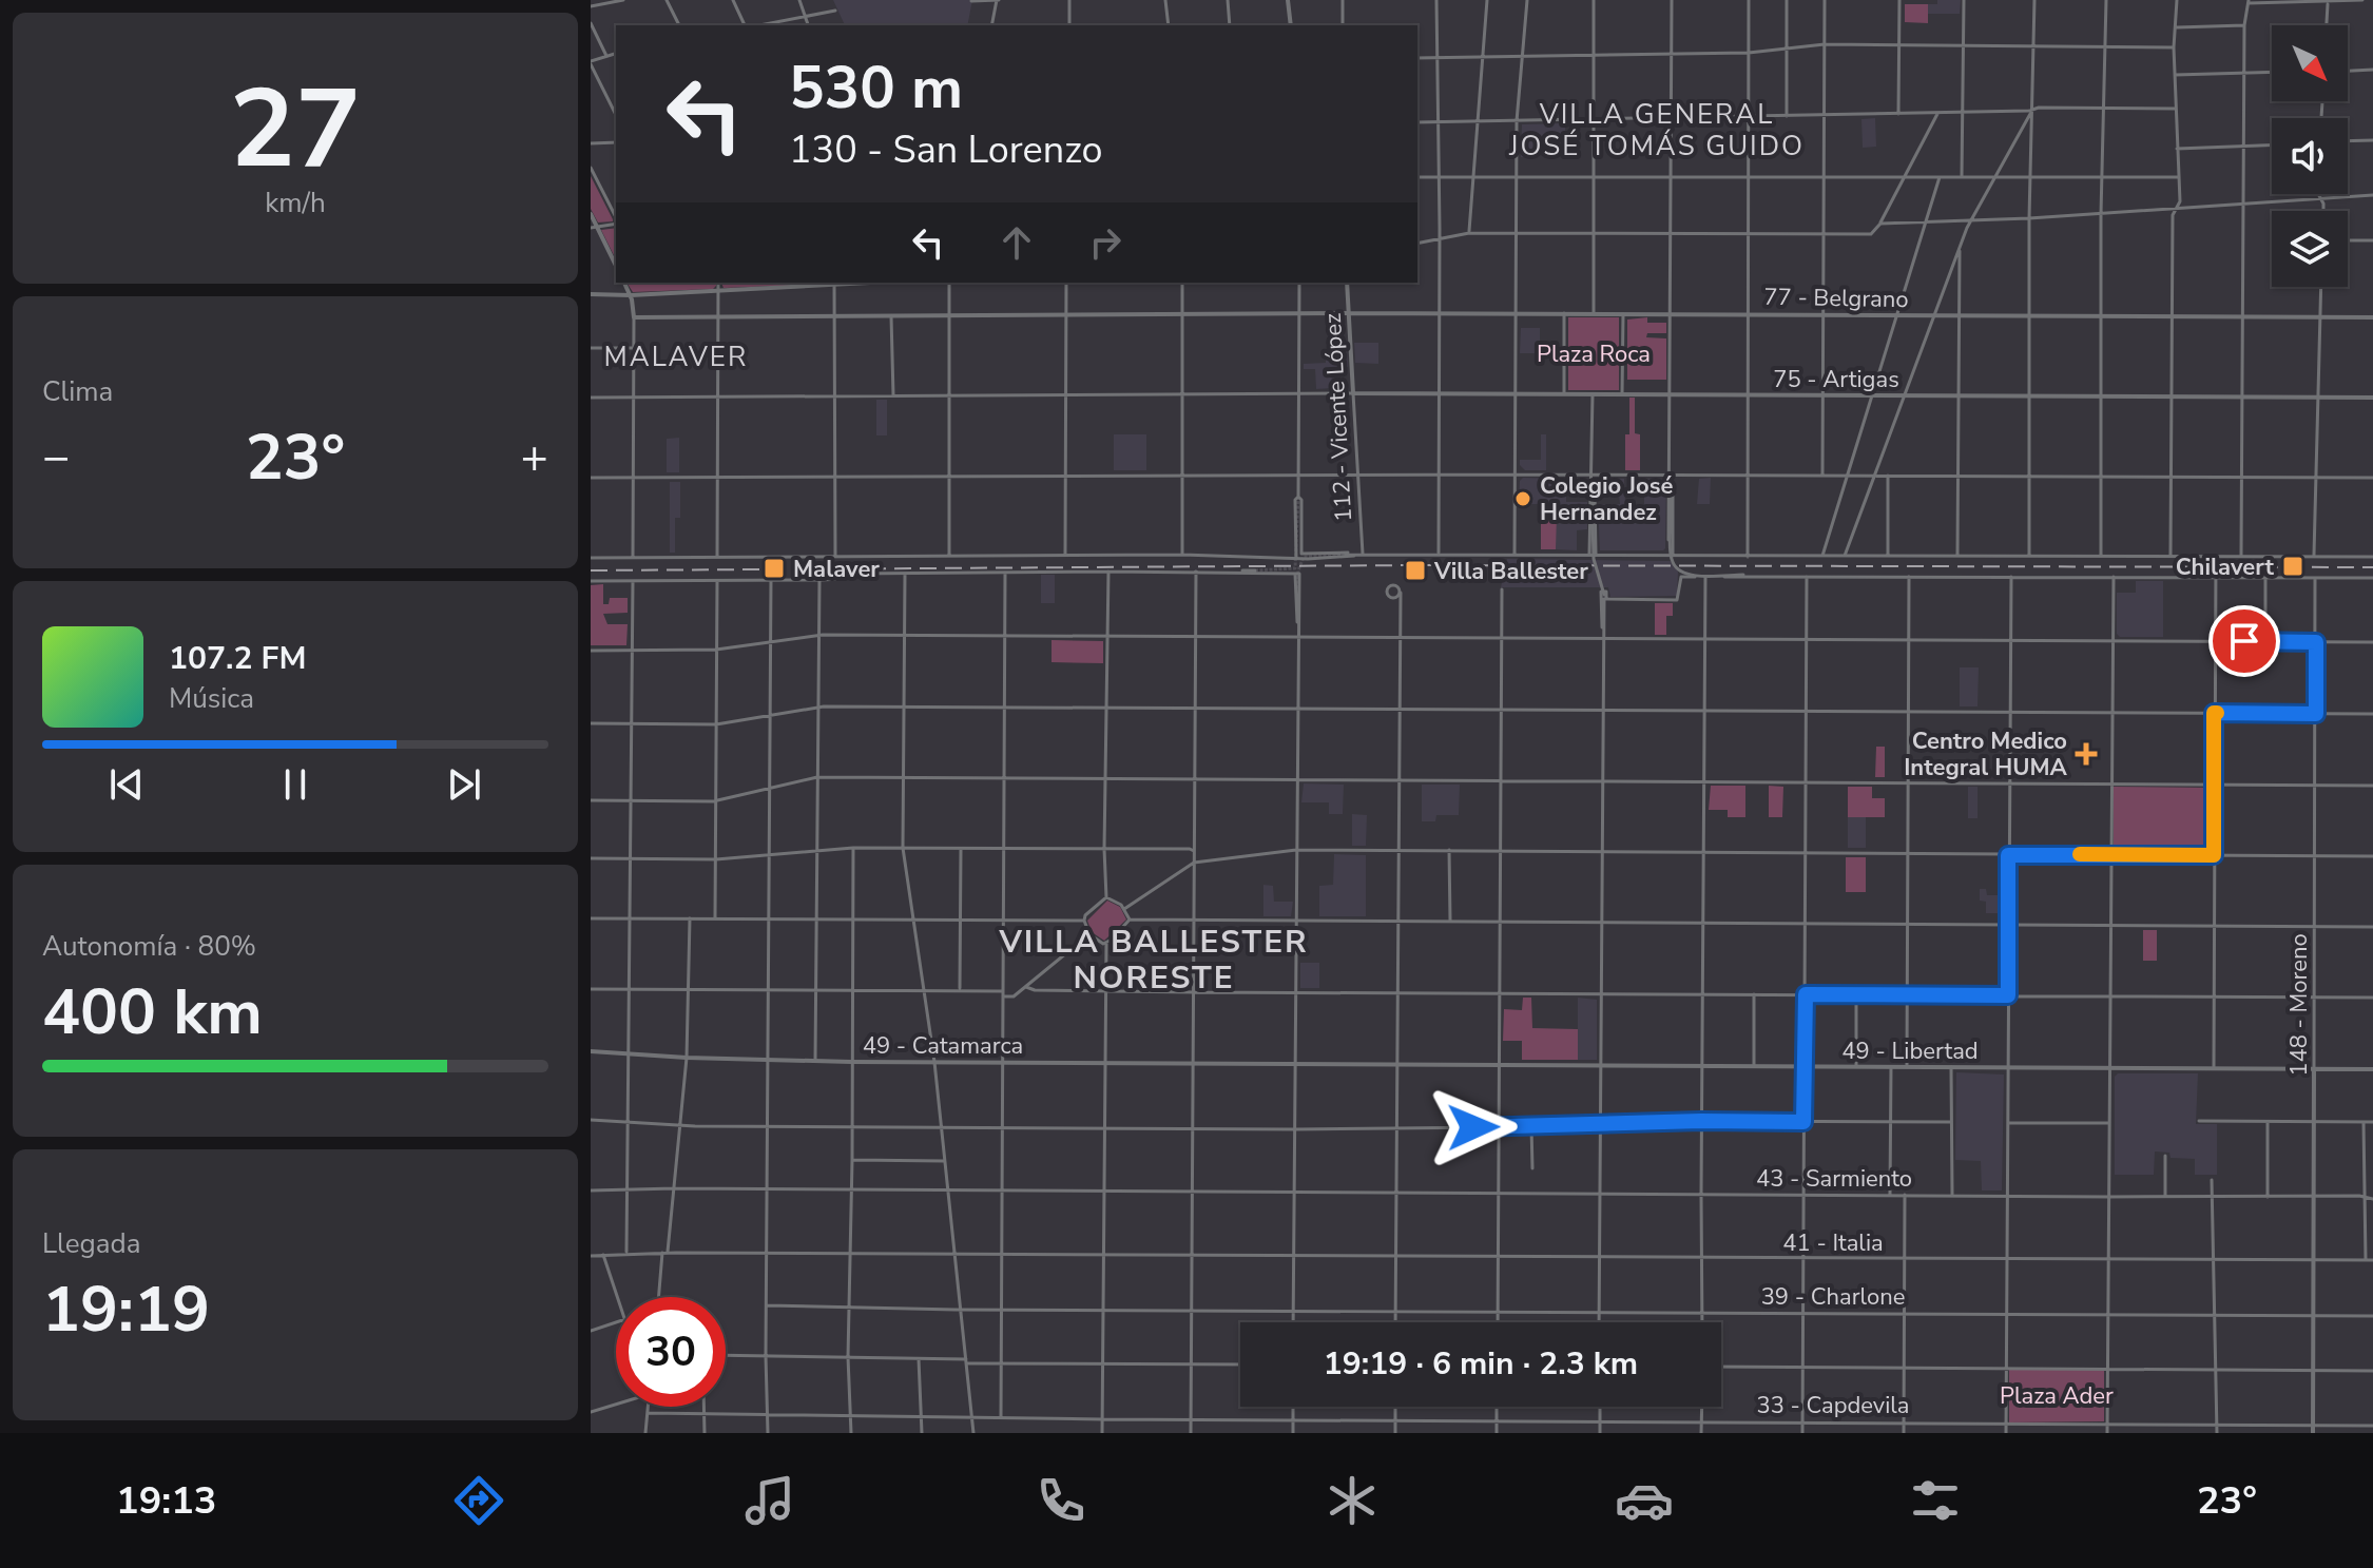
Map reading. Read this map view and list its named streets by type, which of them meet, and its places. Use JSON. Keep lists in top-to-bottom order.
{
  "streets": {
    "street": [
      "77 - Belgrano",
      "75 - Artigas",
      "112 - Vicente López",
      "148 - Moreno",
      "49 - Catamarca",
      "49 - Libertad",
      "43 - Sarmiento",
      "41 - Italia",
      "39 - Charlone",
      "33 - Capdevila"
    ]
  },
  "crossings": [
    ["77 - Belgrano", "112 - Vicente López"],
    ["75 - Artigas", "112 - Vicente López"],
    ["148 - Moreno", "49 - Libertad"],
    ["148 - Moreno", "43 - Sarmiento"],
    ["148 - Moreno", "41 - Italia"],
    ["148 - Moreno", "39 - Charlone"],
    ["148 - Moreno", "33 - Capdevila"],
    ["49 - Catamarca", "49 - Libertad"]
  ],
  "districts": ["VILLA GENERAL JOSÉ TOMÁS GUIDO", "MALAVER", "VILLA BALLESTER NORESTE"],
  "parks": ["Plaza Roca", "Plaza Ader"],
  "places": {
    "other": ["Colegio José Hernandez"],
    "transit": ["Chilavert", "Malaver", "Villa Ballester"],
    "health": ["Centro Medico Integral HUMA"]
  },
  "north": "bottom right",
  "page": {
    "tile": [
      ["27", "km/h"],
      "Clima",
      ["Autonomía · 80%", "400 km"],
      ["Llegada", "19:19"]
    ],
    "turn": ["530 m", "130 - San Lorenzo"],
    "heat": ["−", "23°", "+"],
    "song": ["107.2 FM", "Música"],
    "limit": "30",
    "trip": "19:19 · 6 min · 2.3 km",
    "tabs": ["19:13", "23°"]
  }
}
